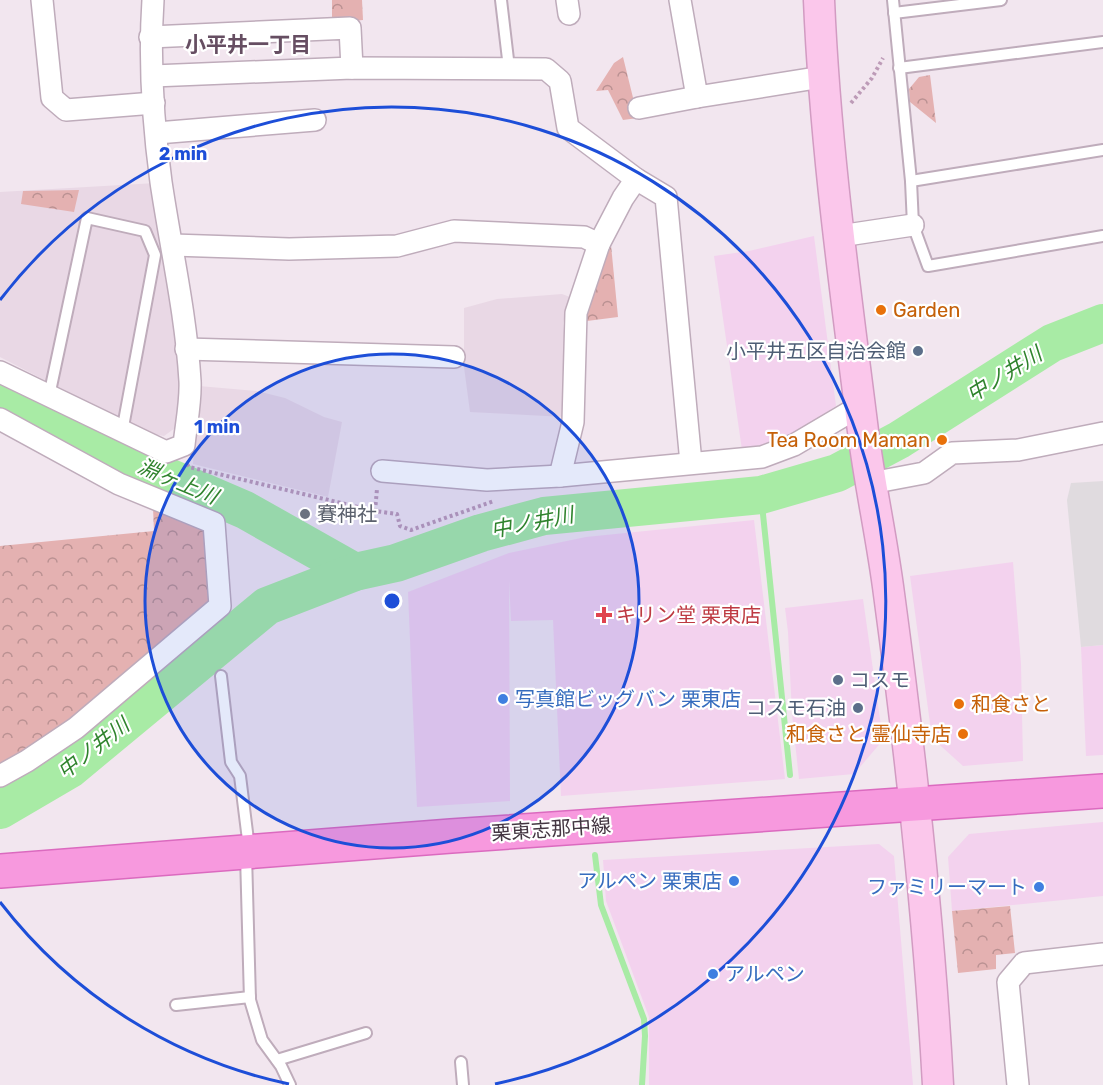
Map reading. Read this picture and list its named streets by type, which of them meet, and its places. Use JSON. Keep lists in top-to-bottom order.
{
  "streets": {
    "main road": ["栗東志那中線"]
  },
  "districts": ["小平井一丁目"],
  "water": ["中ノ井川", "淵ヶ上川"],
  "places": {
    "other": [
      "Garden",
      "小平井五区自治会館",
      "Tea Room Maman",
      "賽神社",
      "コスモ",
      "写真館ビッグバン 栗東店",
      "和食さと",
      "コスモ石油",
      "和食さと 霊仙寺店",
      "アルペン 栗東店",
      "ファミリーマート",
      "アルペン"
    ],
    "health": ["キリン堂 栗東店"]
  },
  "rings": ["2 min", "1 min"]
}
